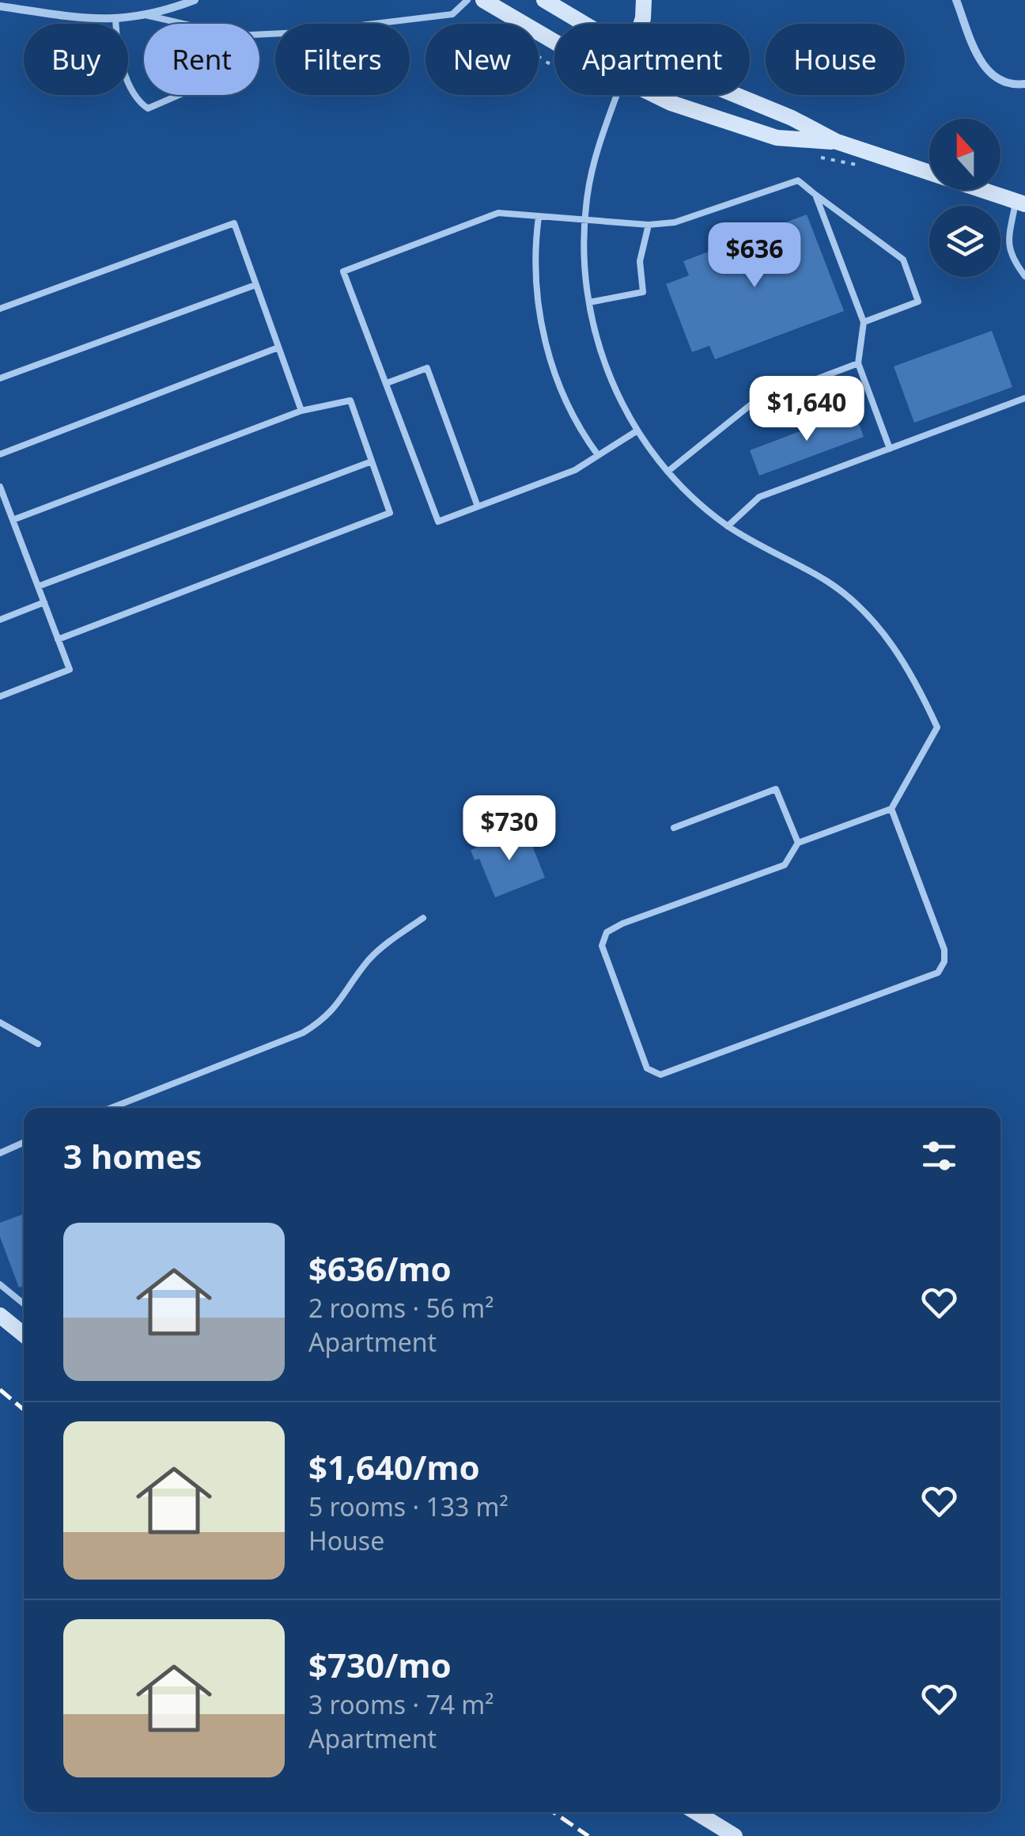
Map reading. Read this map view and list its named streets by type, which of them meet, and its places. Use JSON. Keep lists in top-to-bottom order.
{
  "north": "top",
  "page": {
    "chip": [
      "Buy",
      "Rent",
      "Filters",
      "New",
      "Apartment",
      "House"
    ],
    "price": ["$636", "$1,640", "$730"],
    "heading": "3 homes",
    "list": [
      {
        "name": "$636/mo",
        "note": "2 rooms · 56 m² · Apartment"
      },
      {
        "name": "$1,640/mo",
        "note": "5 rooms · 133 m² · House"
      },
      {
        "name": "$730/mo",
        "note": "3 rooms · 74 m² · Apartment"
      }
    ]
  }
}
